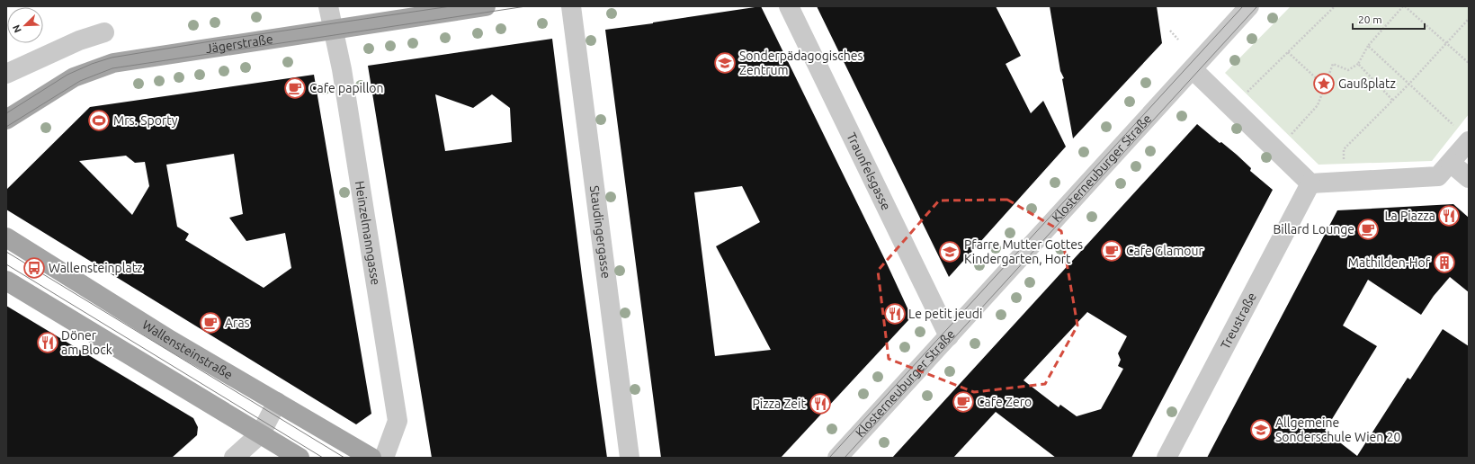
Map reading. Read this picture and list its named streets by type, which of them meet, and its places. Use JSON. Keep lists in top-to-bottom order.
{
  "streets": {
    "main road": ["Jägerstraße", "Wallensteinstraße"],
    "street": [
      "Klosterneuburger Straße",
      "Traunfelsgasse",
      "Staudingergasse",
      "Heinzelmanngasse",
      "Treustraße"
    ]
  },
  "crossings": [
    ["Jägerstraße", "Heinzelmanngasse"],
    ["Klosterneuburger Straße", "Traunfelsgasse"]
  ],
  "places": {
    "school or university": ["Sonderpädagogisches Zentrum", "Pfarre Mutter Gottes Kindergarten, Hort", "Allgemeine Sonderschule Wien 20"],
    "place": ["Gaußplatz"],
    "cafe": [
      "Cafe papillon",
      "Billard Lounge",
      "Cafe Glamour",
      "Aras",
      "Cafe Zero"
    ],
    "sports": ["Mrs. Sporty"],
    "restaurant": [
      "La Piazza",
      "Le petit jeudi",
      "Döner am Block",
      "Pizza Zeit"
    ],
    "building": ["Mathilden-Hof"],
    "bus stop": ["Wallensteinplatz"]
  },
  "scale_bar": "20 m",
  "north": "bottom left"
}
